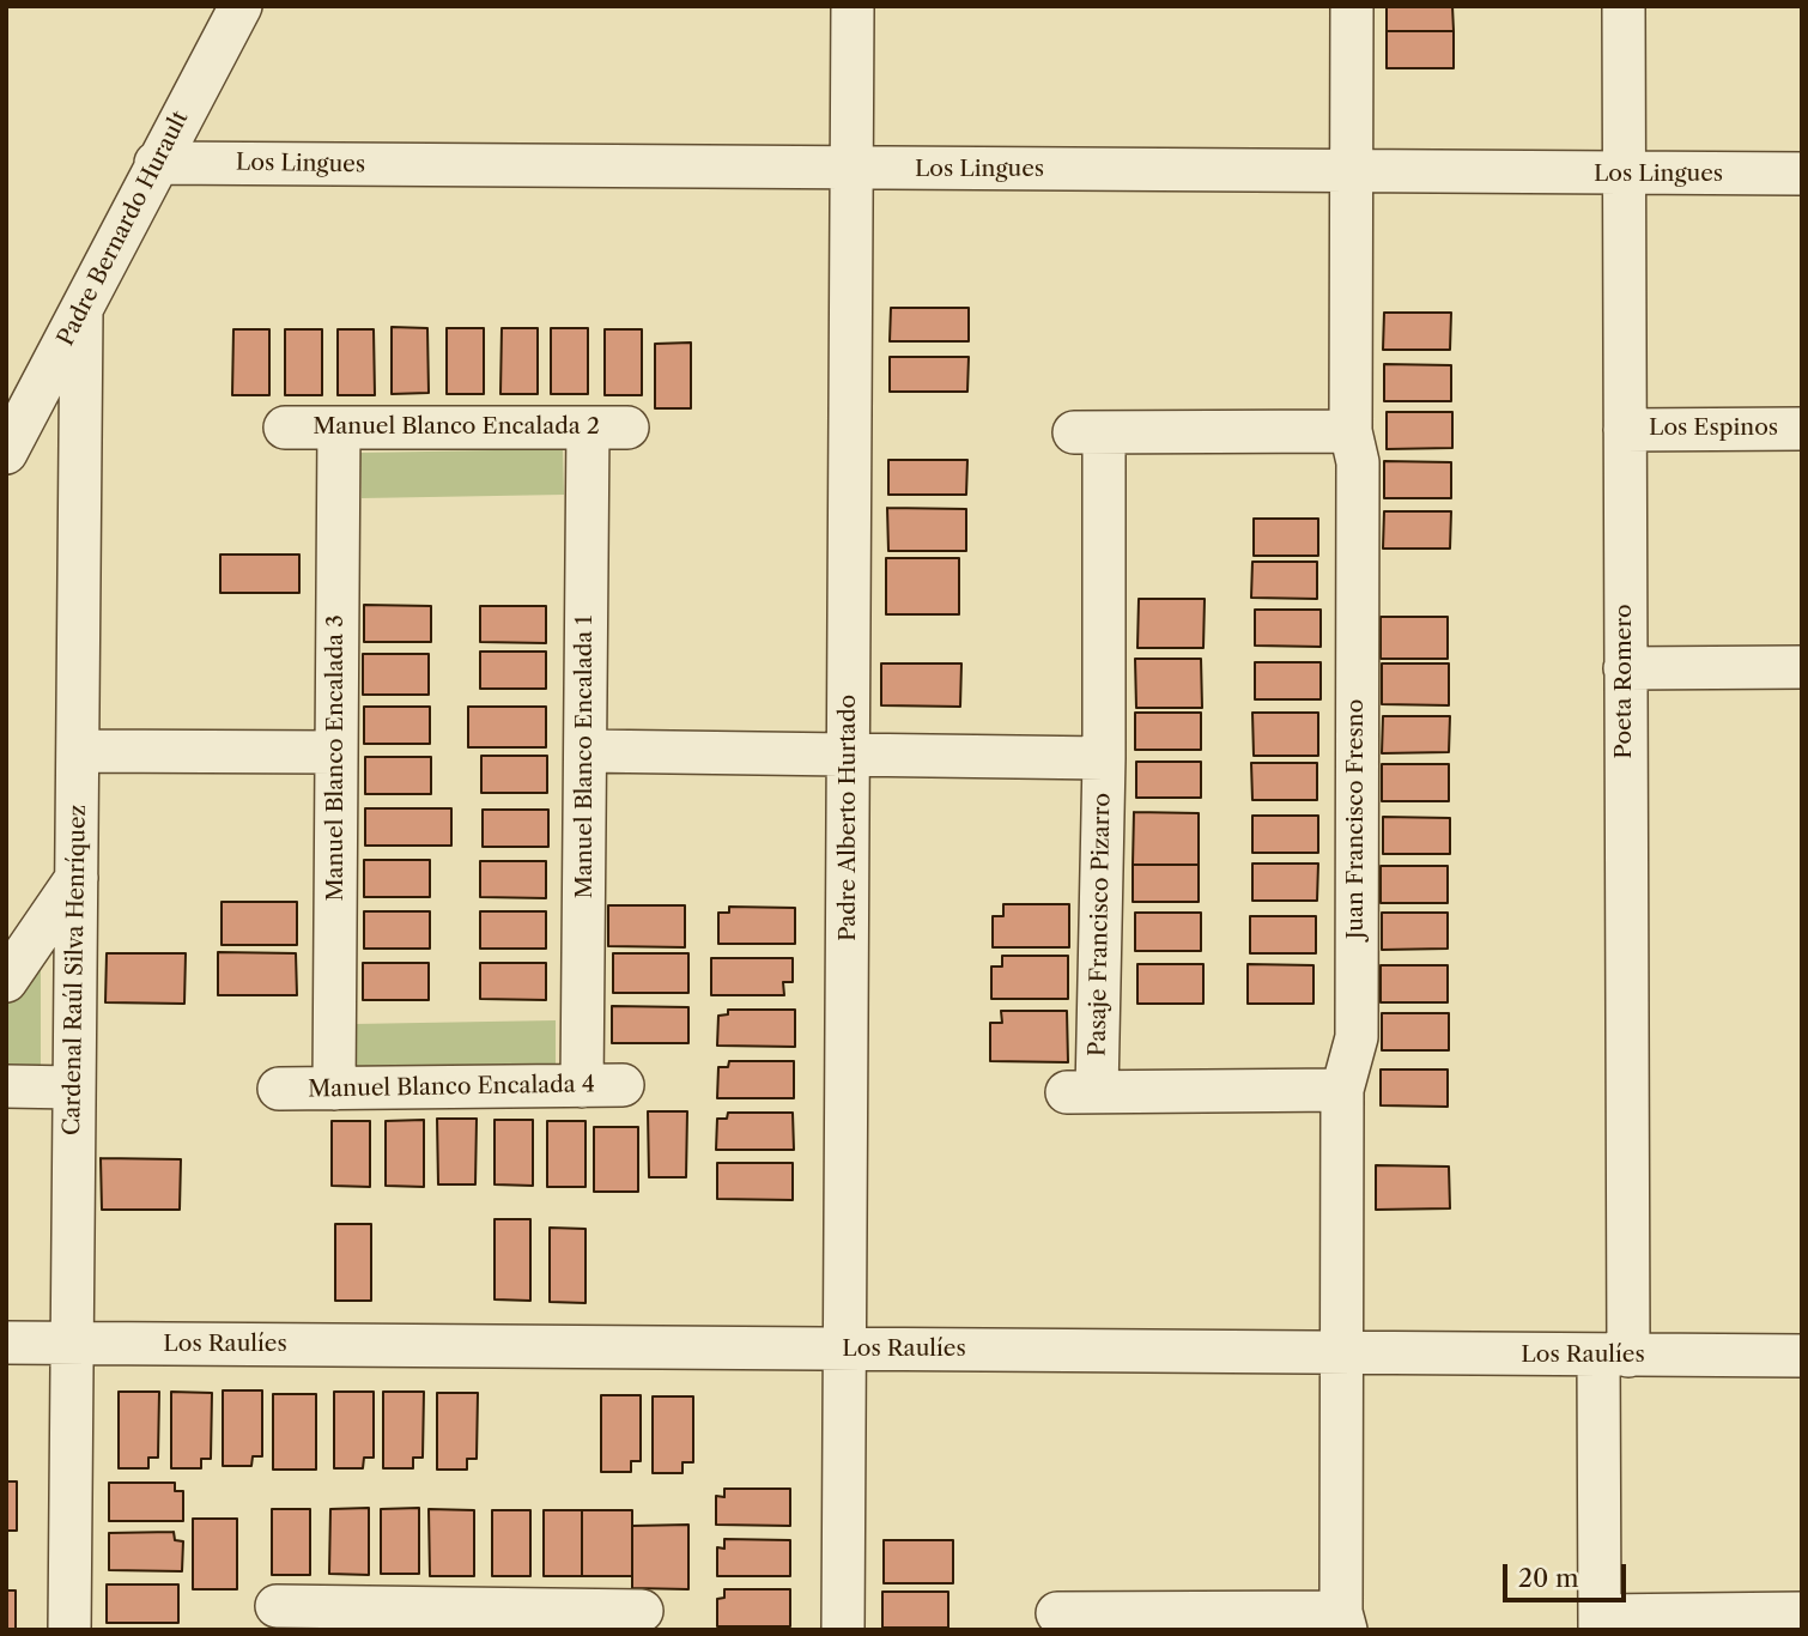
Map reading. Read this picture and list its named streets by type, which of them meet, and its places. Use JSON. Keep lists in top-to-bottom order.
{
  "streets": {
    "street": [
      "Los Lingues",
      "Padre Bernardo Hurault",
      "Manuel Blanco Encalada 2",
      "Los Espinos",
      "Poeta Romero",
      "Manuel Blanco Encalada 1",
      "Manuel Blanco Encalada 3",
      "Padre Alberto Hurtado",
      "Juan Francisco Fresno",
      "Pasaje Francisco Pizarro",
      "Cardenal Raúl Silva Henríquez",
      "Manuel Blanco Encalada 4",
      "Los Raulíes"
    ]
  },
  "crossings": [
    ["Los Lingues", "Padre Bernardo Hurault"],
    ["Los Lingues", "Poeta Romero"],
    ["Los Lingues", "Padre Alberto Hurtado"],
    ["Los Lingues", "Juan Francisco Fresno"],
    ["Padre Bernardo Hurault", "Cardenal Raúl Silva Henríquez"],
    ["Manuel Blanco Encalada 2", "Manuel Blanco Encalada 1"],
    ["Manuel Blanco Encalada 2", "Manuel Blanco Encalada 3"],
    ["Los Espinos", "Poeta Romero"],
    ["Poeta Romero", "Los Raulíes"],
    ["Manuel Blanco Encalada 1", "Manuel Blanco Encalada 4"],
    ["Manuel Blanco Encalada 3", "Manuel Blanco Encalada 4"],
    ["Padre Alberto Hurtado", "Los Raulíes"],
    ["Juan Francisco Fresno", "Pasaje Francisco Pizarro"],
    ["Juan Francisco Fresno", "Los Raulíes"],
    ["Cardenal Raúl Silva Henríquez", "Los Raulíes"]
  ],
  "scale_bar": "20 m"
}
